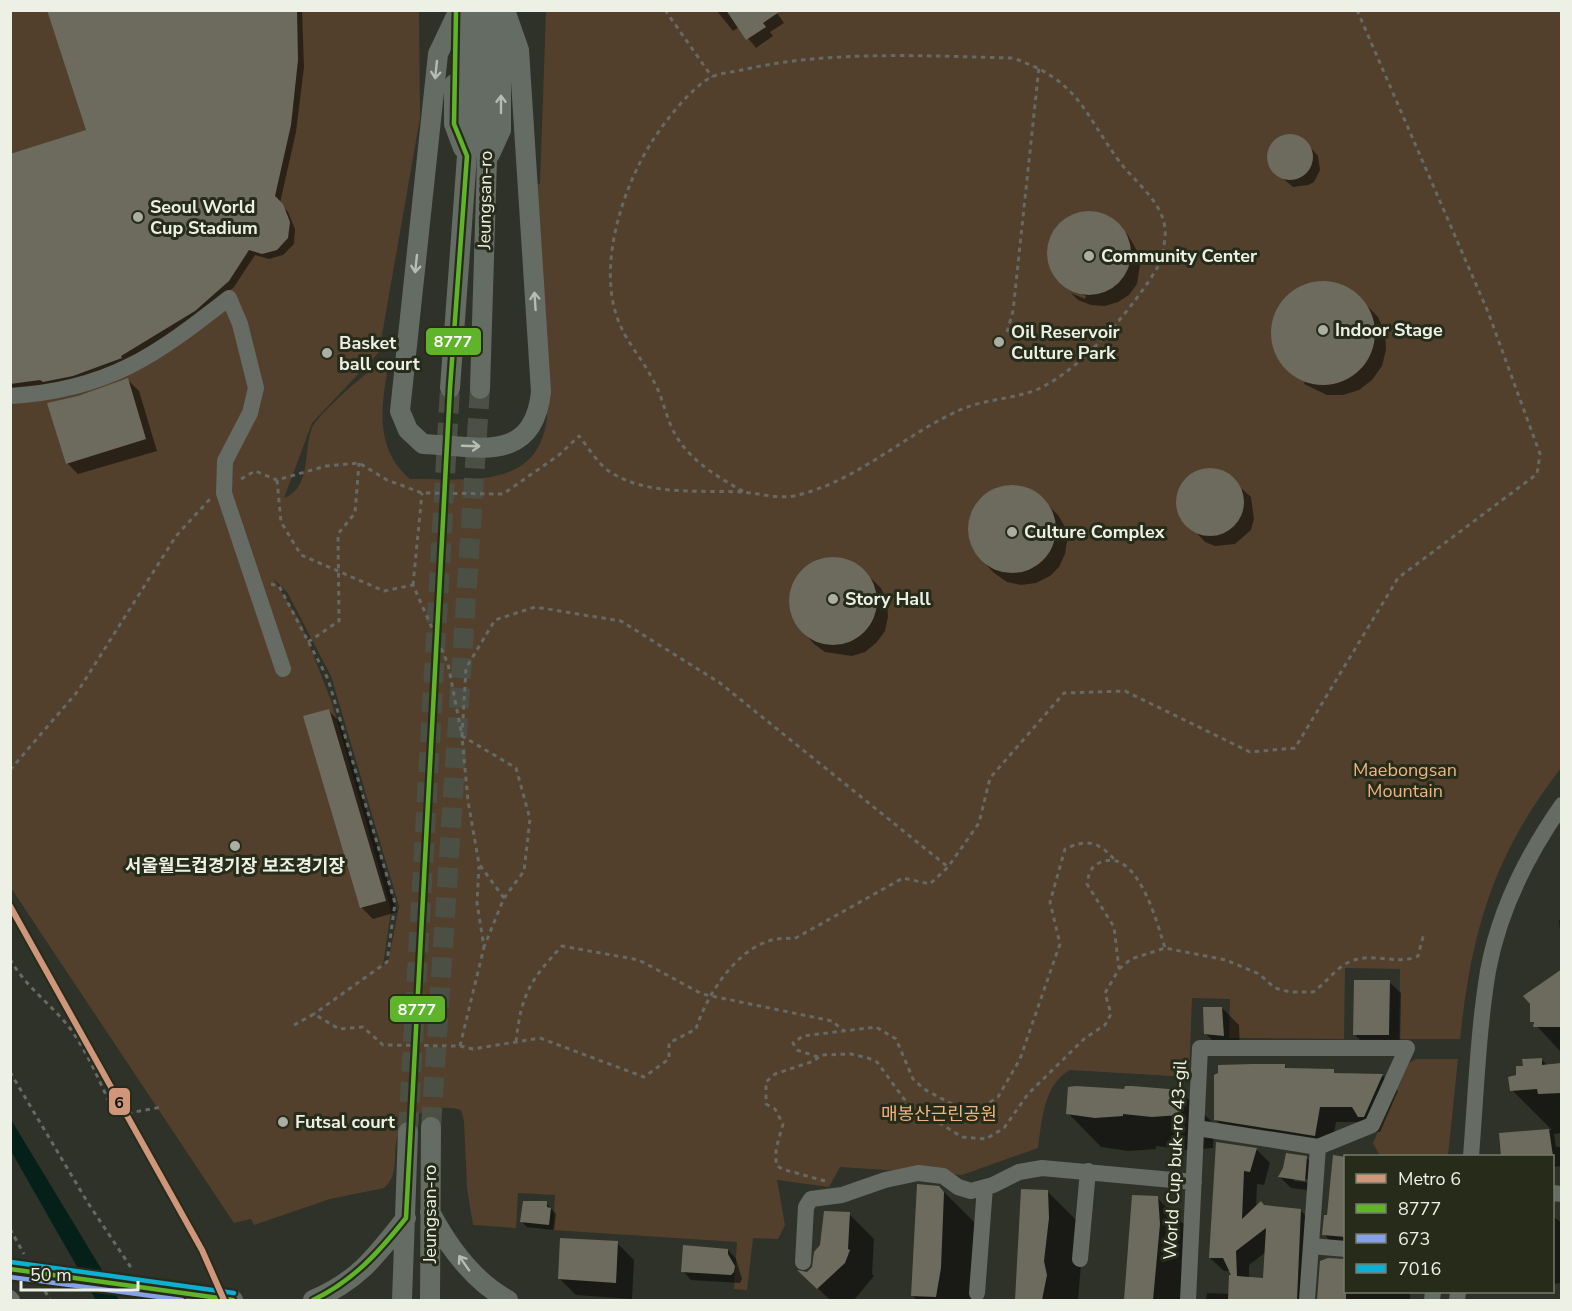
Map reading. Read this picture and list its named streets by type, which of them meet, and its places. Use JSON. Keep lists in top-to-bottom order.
{
  "streets": {
    "main road": ["Jeungsan-ro"],
    "street": ["World Cup buk-ro 43-gil"]
  },
  "parks": ["Maebongsan Mountain", "매봉산근린공원"],
  "places": [
    "Seoul World Cup Stadium",
    "Community Center",
    "Indoor Stage",
    "Oil Reservoir Culture Park",
    "Basket ball court",
    "Culture Complex",
    "Story Hall",
    "서울월드컵경기장 보조경기장",
    "Futsal court"
  ],
  "lines": [
    "transit line 8777",
    "metro line 6",
    "transit line 7016",
    "transit line 673"
  ],
  "legend": [
    "Metro 6",
    "8777",
    "673",
    "7016"
  ],
  "scale_bar": "50 m"
}
